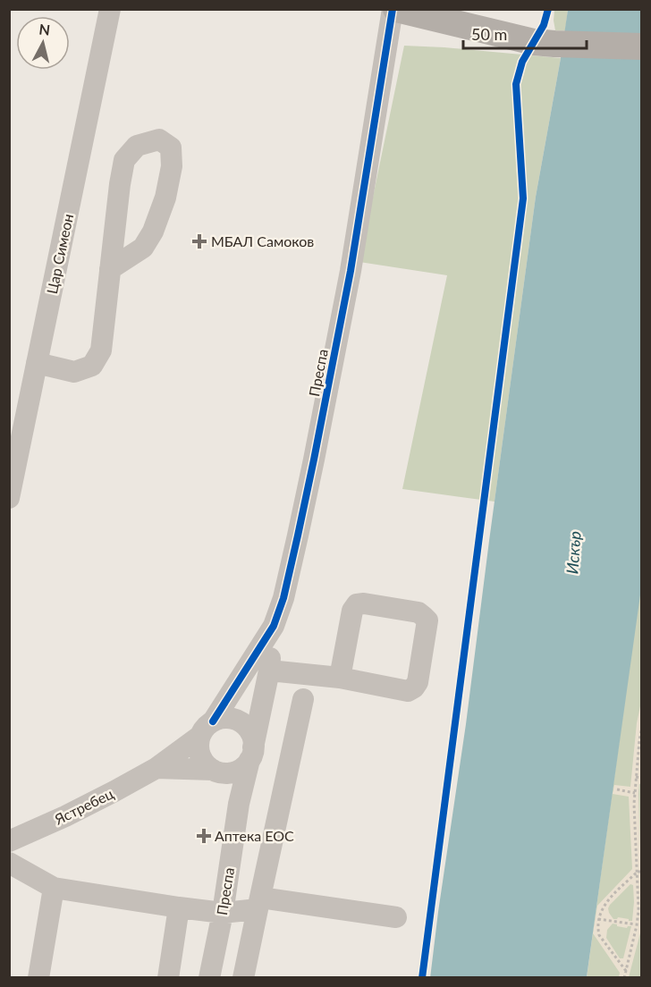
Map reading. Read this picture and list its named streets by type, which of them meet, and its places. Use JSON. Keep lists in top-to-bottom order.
{
  "streets": {
    "street": ["Цар Симеон", "Преспа", "Ястребец"]
  },
  "crossings": [
    ["Преспа", "Ястребец"]
  ],
  "water": ["Искър"],
  "places": {
    "health": ["МБАЛ Самоков", "Аптека ЕОС"]
  },
  "scale_bar": "50 m",
  "north": "top"
}
